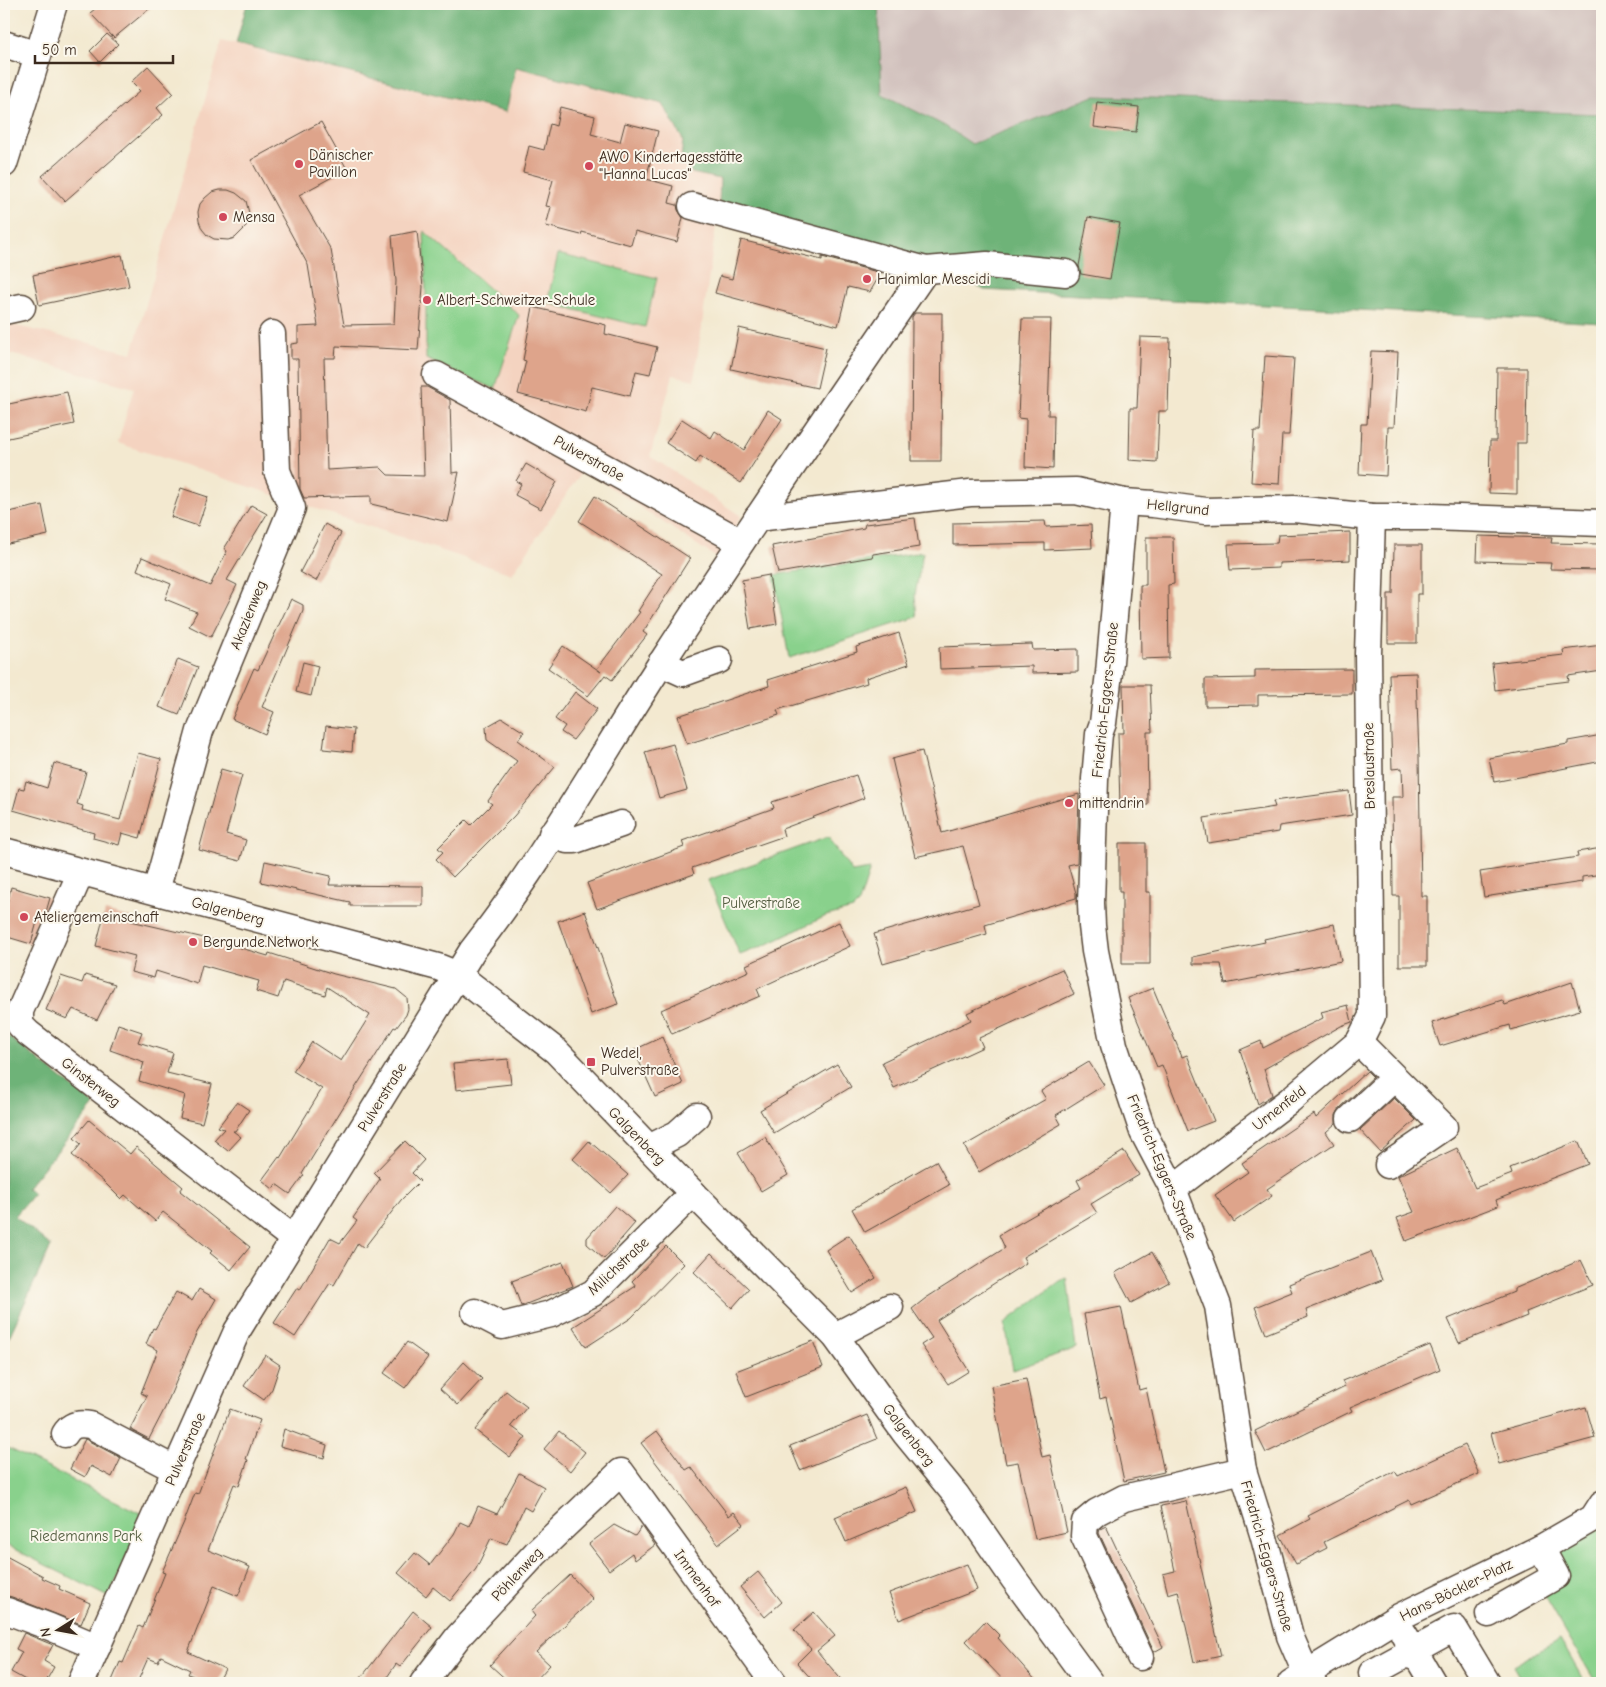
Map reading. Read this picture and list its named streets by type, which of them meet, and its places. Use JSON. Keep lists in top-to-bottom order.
{
  "streets": {
    "street": [
      "Pulverstraße",
      "Hellgrund",
      "Akazienweg",
      "Friedrich-Eggers-Straße",
      "Breslaustraße",
      "Galgenberg",
      "Ginsterweg",
      "Urnenfeld",
      "Milichstraße",
      "Pöhlenweg",
      "Immenhof",
      "Hans-Böckler-Platz"
    ]
  },
  "crossings": [
    ["Pulverstraße", "Hellgrund"],
    ["Pulverstraße", "Galgenberg"],
    ["Pulverstraße", "Ginsterweg"],
    ["Hellgrund", "Friedrich-Eggers-Straße"],
    ["Hellgrund", "Breslaustraße"],
    ["Akazienweg", "Galgenberg"],
    ["Friedrich-Eggers-Straße", "Urnenfeld"],
    ["Friedrich-Eggers-Straße", "Hans-Böckler-Platz"],
    ["Breslaustraße", "Urnenfeld"],
    ["Galgenberg", "Ginsterweg"],
    ["Galgenberg", "Milichstraße"],
    ["Pöhlenweg", "Immenhof"]
  ],
  "parks": ["Pulverstraße", "Riedemanns Park"],
  "places": {
    "other": [
      "Dänischer Pavillon",
      "AWO Kindertagesstätte \"Hanna Lucas\"",
      "Mensa",
      "Hanimlar Mescidi",
      "Albert-Schweitzer-Schule",
      "mittendrin",
      "Ateliergemeinschaft",
      "Bergunde.Network"
    ],
    "transit": ["Wedel, Pulverstraße"]
  },
  "scale_bar": "50 m",
  "north": "left"
}
